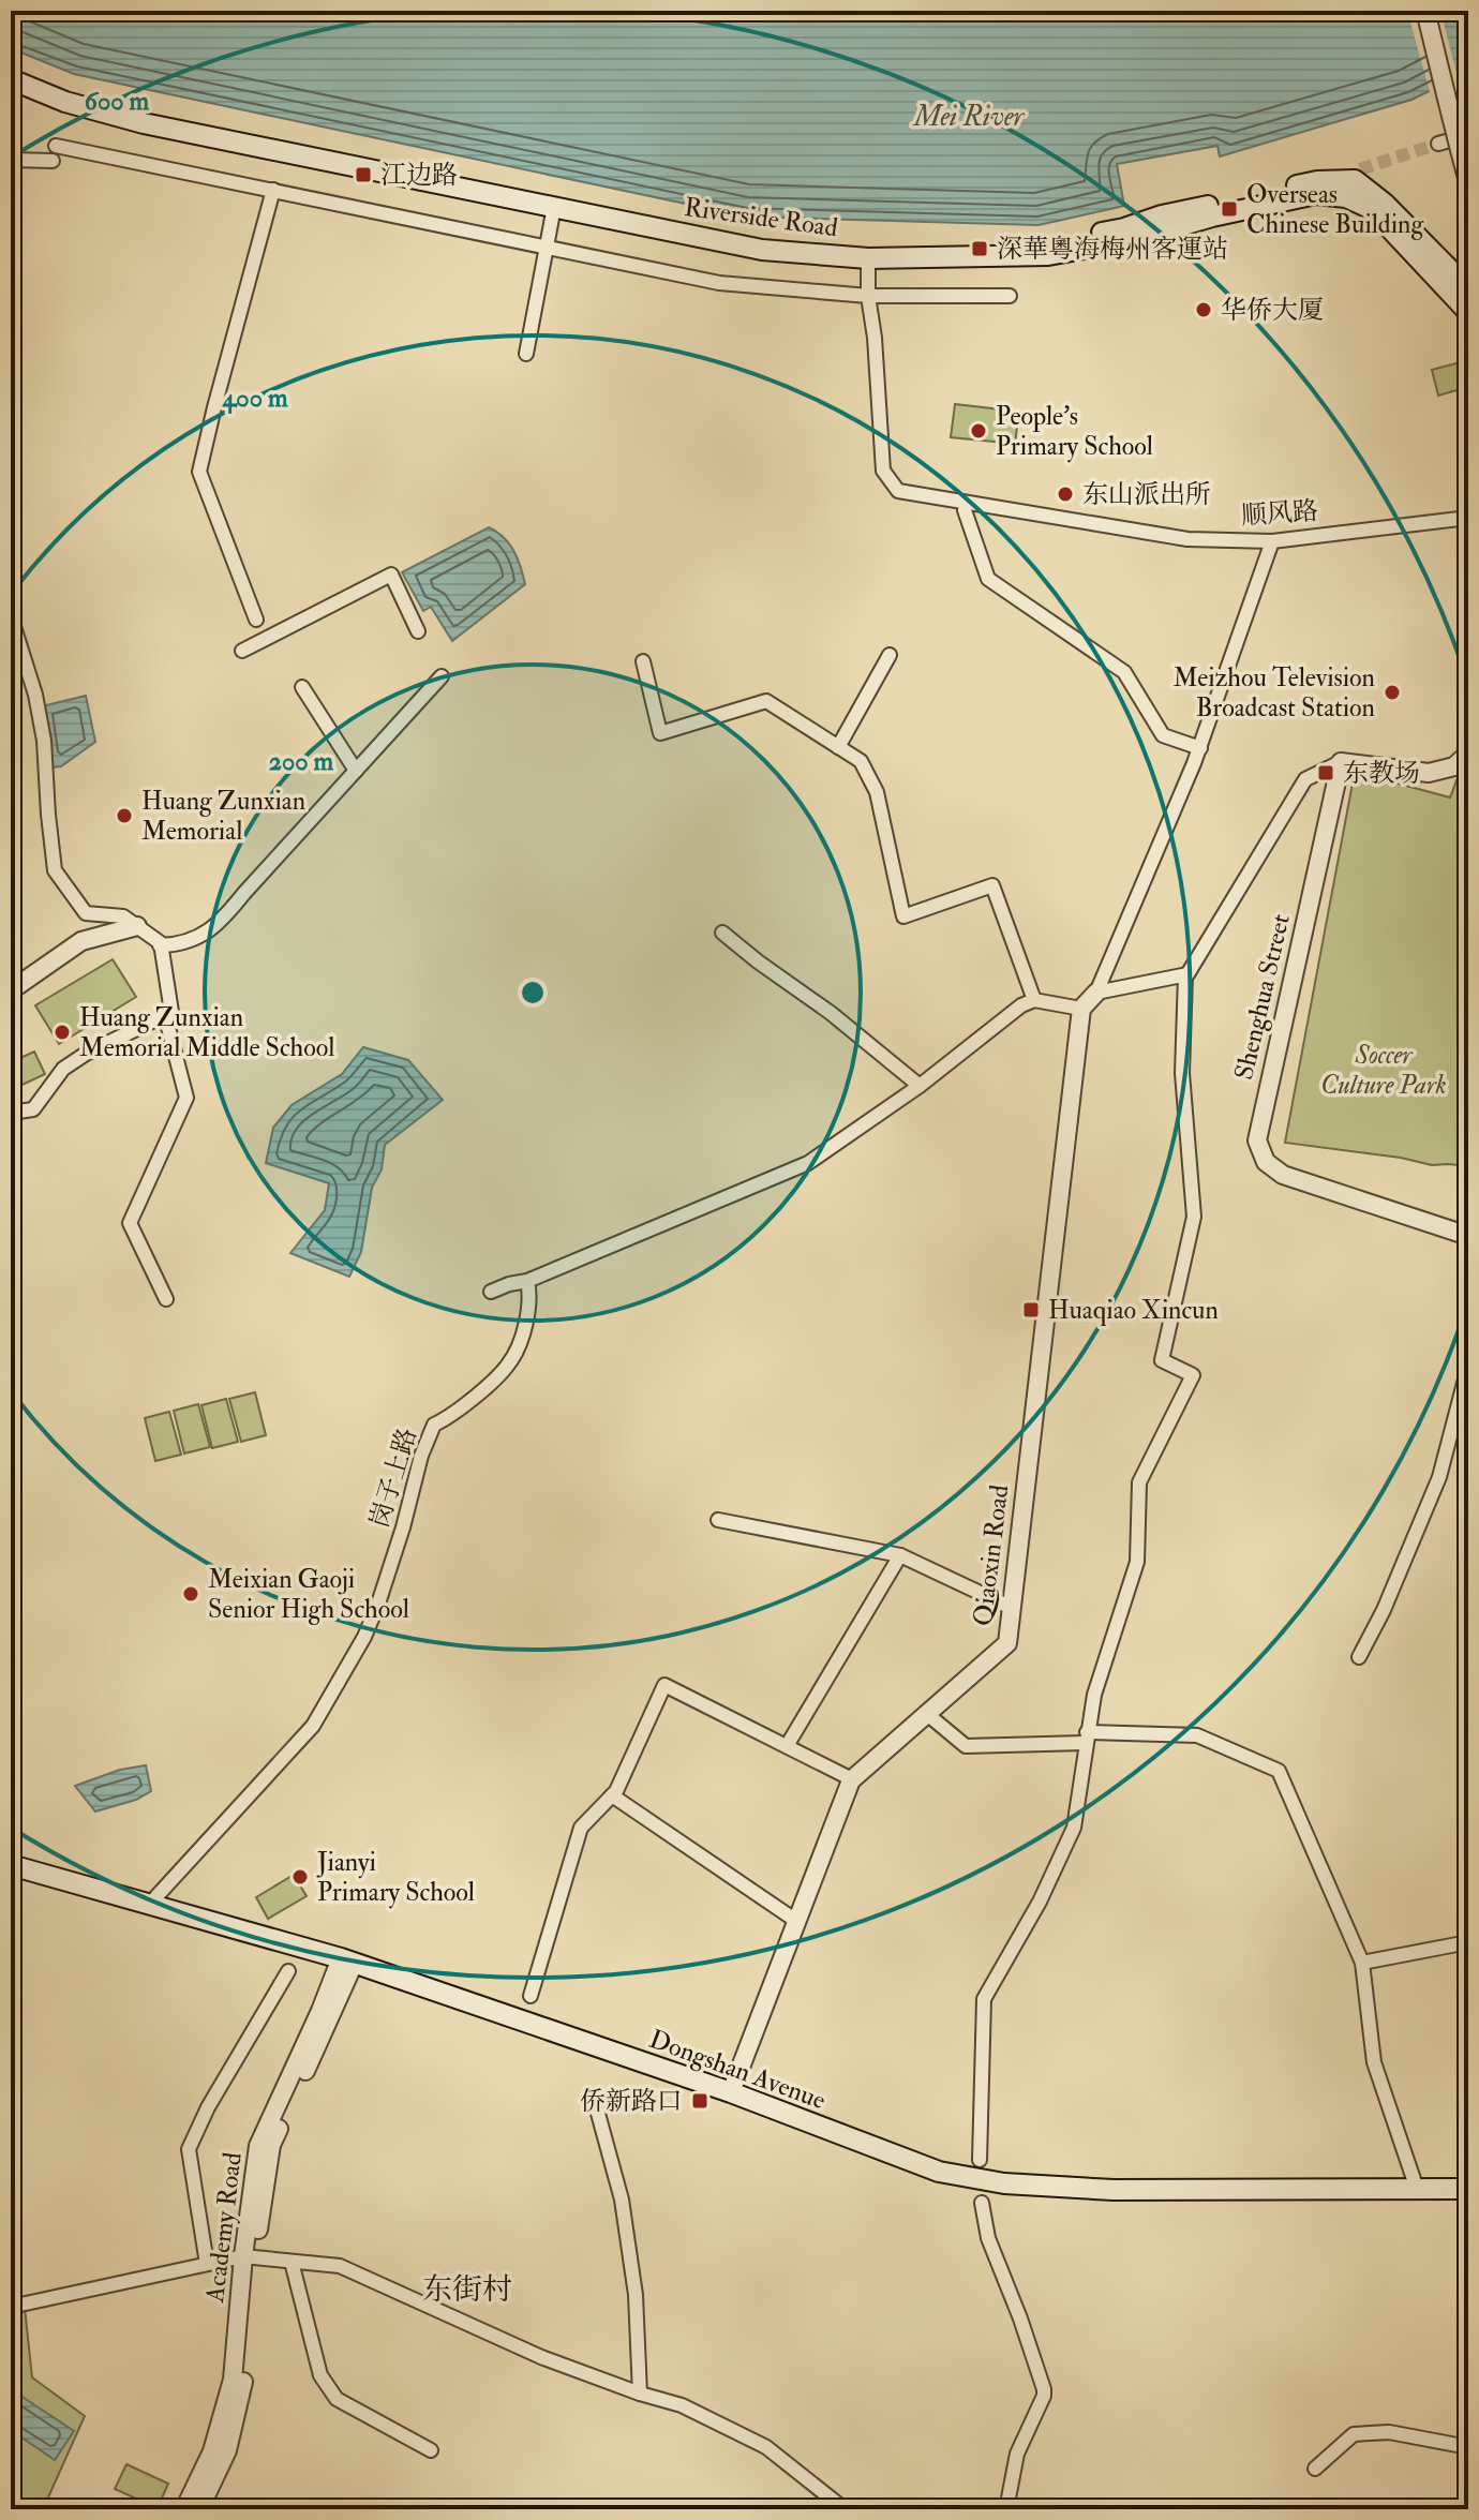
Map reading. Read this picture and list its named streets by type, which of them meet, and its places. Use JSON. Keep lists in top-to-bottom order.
{
  "streets": {
    "main road": ["Riverside Road", "Dongshan Avenue"],
    "street": [
      "顺风路",
      "Shenghua Street",
      "岗子上路",
      "Qiaoxin Road",
      "Academy Road"
    ]
  },
  "crossings": [
    ["Riverside Road", "顺风路"],
    ["岗子上路", "Dongshan Avenue"],
    ["Qiaoxin Road", "Dongshan Avenue"],
    ["Dongshan Avenue", "Academy Road"]
  ],
  "districts": ["东街村"],
  "water": ["Mei River"],
  "parks": ["Soccer Culture Park"],
  "places": {
    "transit": [
      "江边路",
      "Overseas Chinese Building",
      "深華粵海梅州客運站",
      "东教场",
      "Huaqiao Xincun",
      "侨新路口"
    ],
    "other": [
      "华侨大厦",
      "People's Primary School",
      "东山派出所",
      "Meizhou Television Broadcast Station",
      "Huang Zunxian Memorial",
      "Huang Zunxian Memorial Middle School",
      "Meixian Gaoji Senior High School",
      "Jianyi Primary School"
    ]
  },
  "rings": ["600 m", "400 m", "200 m"]
}
